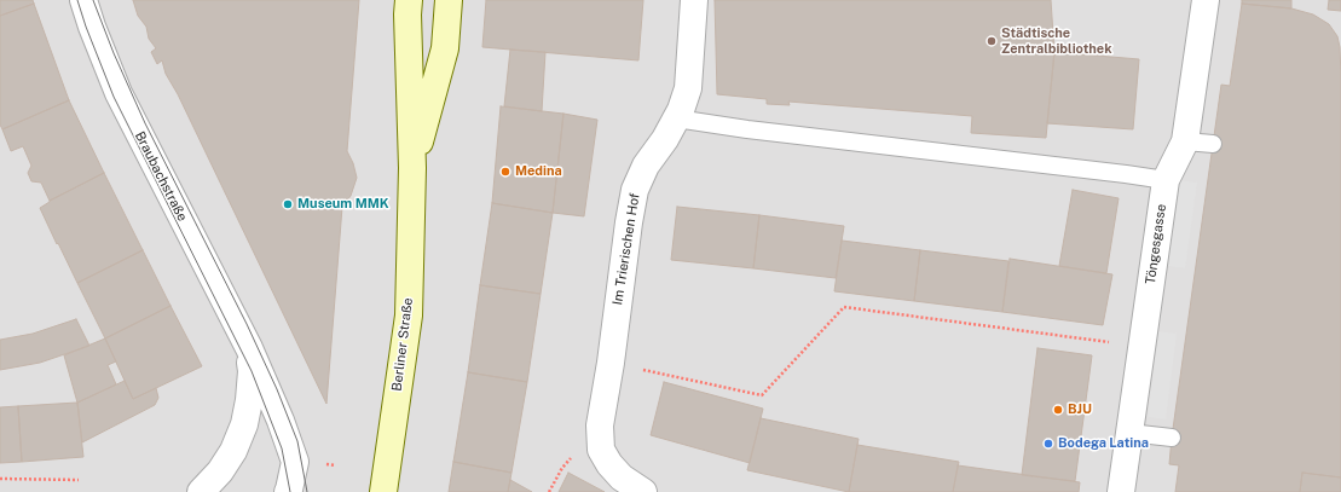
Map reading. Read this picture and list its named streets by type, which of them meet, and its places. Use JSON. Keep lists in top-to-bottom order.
{
  "streets": {
    "main road": ["Berliner Straße"],
    "street": ["Braubachstraße", "Töngesgasse", "Im Trierischen Hof"]
  },
  "places": [
    "Städtische Zentralbibliothek",
    "Medina",
    "Museum MMK",
    "BJU",
    "Bodega Latina"
  ]
}
